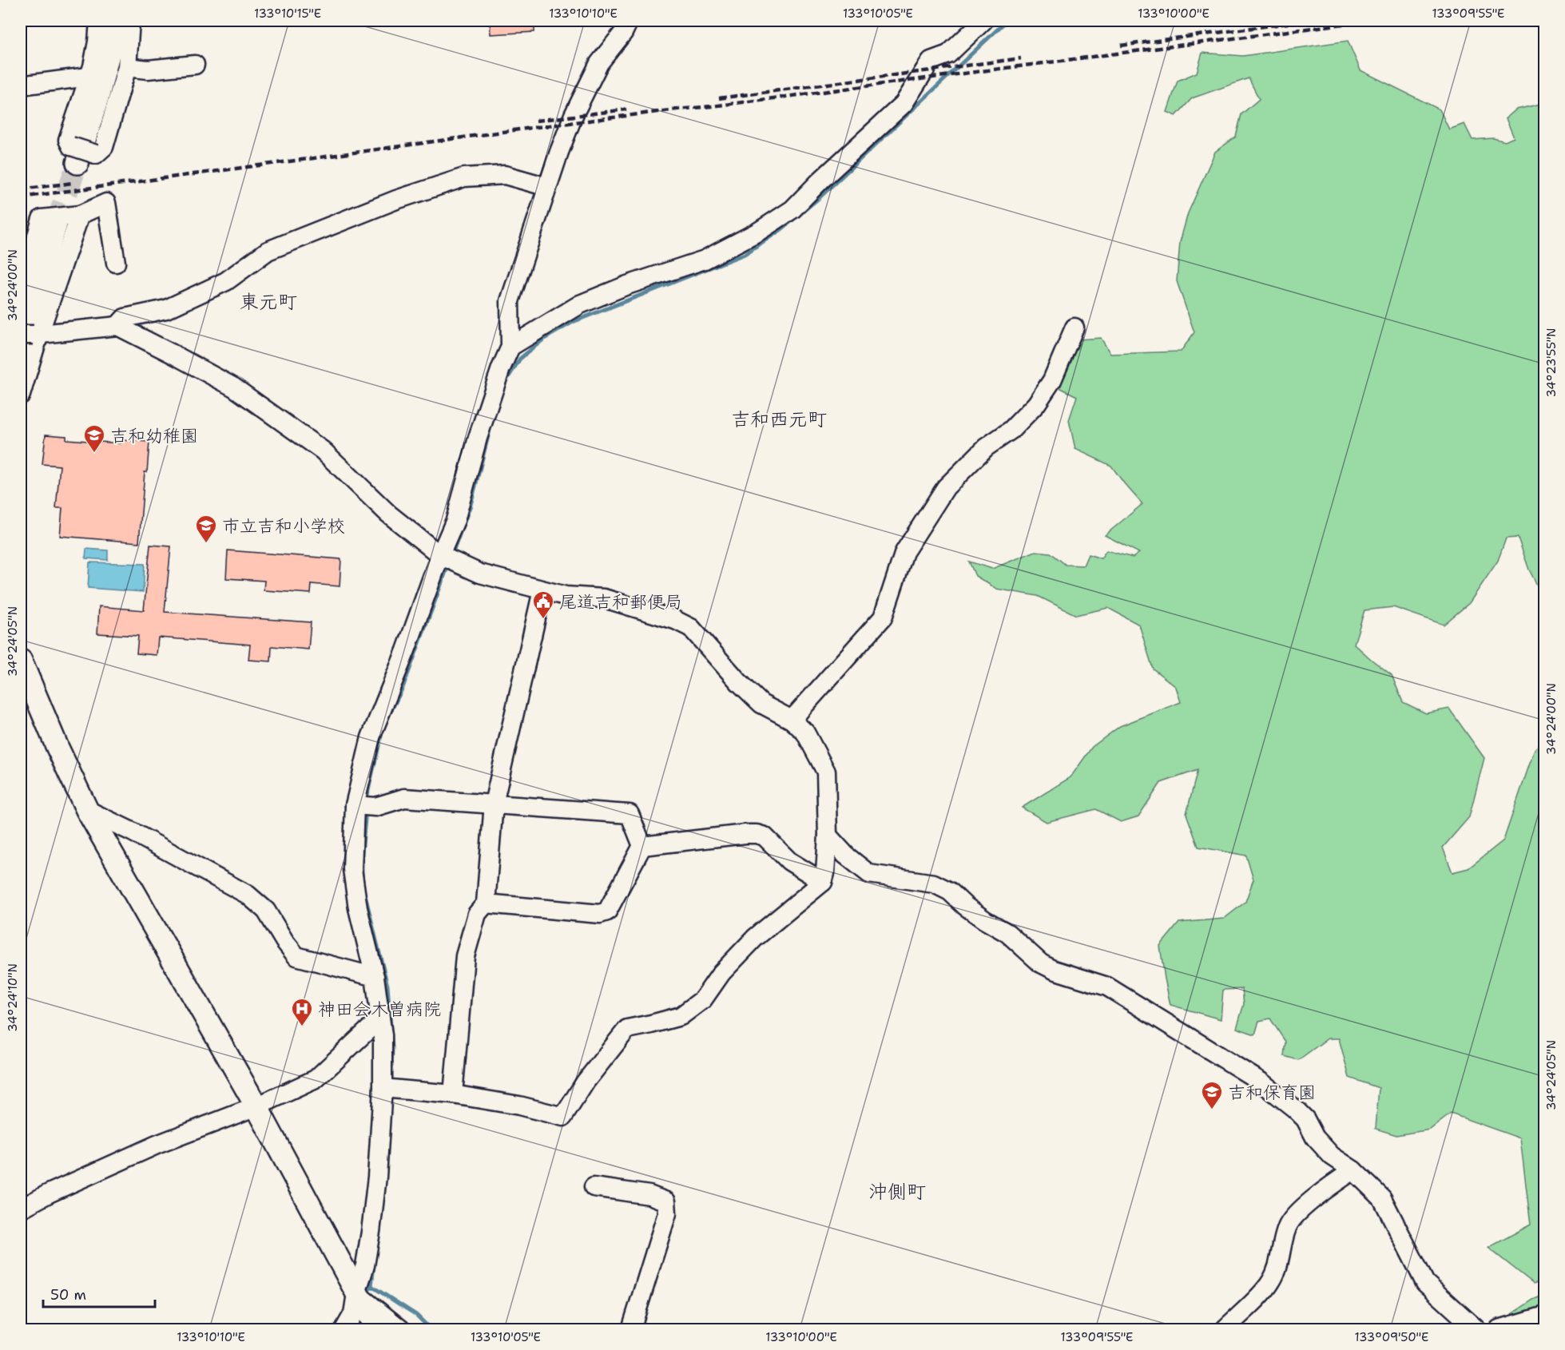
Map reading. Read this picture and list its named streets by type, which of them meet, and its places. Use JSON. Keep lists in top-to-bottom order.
{
  "districts": ["東元町", "吉和西元町", "沖側町"],
  "places": {
    "school or university": ["吉和幼稚園", "市立吉和小学校", "吉和保育園"],
    "public building": ["尾道吉和郵便局"],
    "hospital": ["神田会木曽病院"]
  },
  "scale_bar": "50 m",
  "coordinates": [
    "133°10'15\"E",
    "133°10'10\"E",
    "133°10'05\"E",
    "133°10'00\"E",
    "133°09'55\"E",
    "34°24'00\"N",
    "34°23'55\"N",
    "34°24'05\"N",
    "34°24'10\"N",
    "133°09'50\"E"
  ]
}
